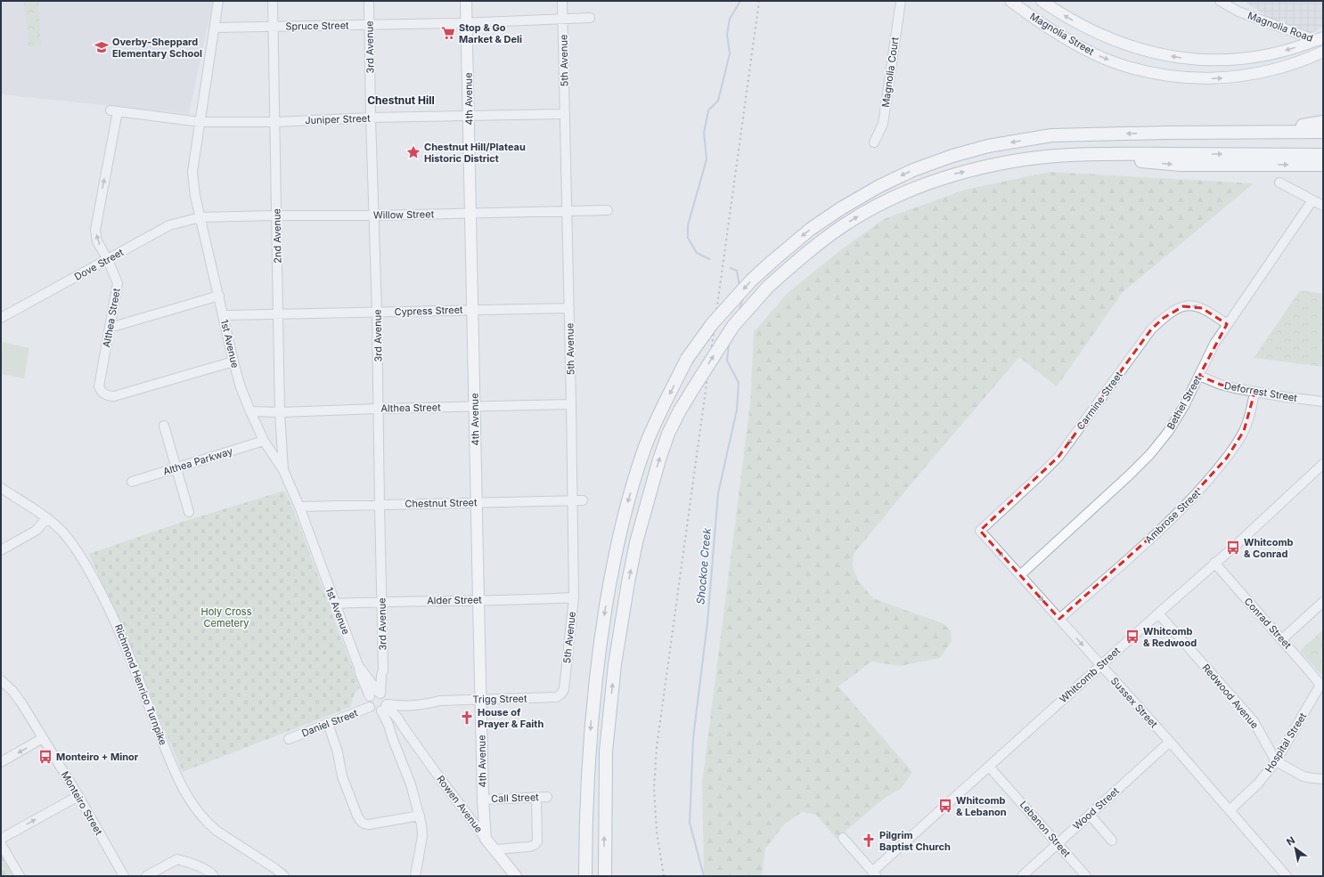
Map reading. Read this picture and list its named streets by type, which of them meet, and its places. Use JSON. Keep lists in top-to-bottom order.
{
  "streets": {
    "main road": ["Magnolia Street", "4th Avenue", "Rowen Avenue"],
    "street": [
      "Spruce Street",
      "Magnolia Road",
      "3rd Avenue",
      "5th Avenue",
      "Magnolia Court",
      "Juniper Street",
      "Willow Street",
      "2nd Avenue",
      "Dove Street",
      "Cypress Street",
      "Althea Street",
      "1st Avenue",
      "Deforrest Street",
      "Carmine Street",
      "Bethel Street",
      "Althea Parkway",
      "Chestnut Street",
      "Ambrose Street",
      "Alder Street",
      "Conrad Street",
      "Whitcomb Street",
      "Richmond Henrico Turnpike",
      "Redwood Avenue",
      "Trigg Street",
      "Sussex Street",
      "Daniel Street",
      "Hospital Street",
      "Call Street",
      "Monteiro Street",
      "Wood Street",
      "Lebanon Street"
    ]
  },
  "crossings": [
    ["Spruce Street", "3rd Avenue"],
    ["Spruce Street", "5th Avenue"],
    ["Spruce Street", "4th Avenue"],
    ["Spruce Street", "2nd Avenue"],
    ["Spruce Street", "1st Avenue"],
    ["Magnolia Road", "Magnolia Street"],
    ["3rd Avenue", "Juniper Street"],
    ["3rd Avenue", "Willow Street"],
    ["3rd Avenue", "Cypress Street"],
    ["3rd Avenue", "Althea Street"],
    ["3rd Avenue", "1st Avenue"],
    ["3rd Avenue", "Chestnut Street"],
    ["3rd Avenue", "Alder Street"],
    ["3rd Avenue", "Trigg Street"],
    ["3rd Avenue", "Daniel Street"],
    ["3rd Avenue", "Rowen Avenue"],
    ["5th Avenue", "Juniper Street"],
    ["5th Avenue", "Willow Street"],
    ["5th Avenue", "Cypress Street"],
    ["5th Avenue", "Althea Street"],
    ["5th Avenue", "Chestnut Street"],
    ["5th Avenue", "Alder Street"],
    ["5th Avenue", "Trigg Street"],
    ["4th Avenue", "Juniper Street"],
    ["4th Avenue", "Willow Street"],
    ["4th Avenue", "Cypress Street"],
    ["4th Avenue", "Althea Street"],
    ["4th Avenue", "Chestnut Street"],
    ["4th Avenue", "Alder Street"],
    ["4th Avenue", "Trigg Street"],
    ["4th Avenue", "Call Street"],
    ["4th Avenue", "Rowen Avenue"],
    ["Juniper Street", "2nd Avenue"],
    ["Juniper Street", "Althea Street"],
    ["Juniper Street", "1st Avenue"],
    ["Willow Street", "2nd Avenue"],
    ["Willow Street", "Dove Street"],
    ["Willow Street", "1st Avenue"],
    ["2nd Avenue", "Cypress Street"],
    ["2nd Avenue", "Althea Street"],
    ["2nd Avenue", "1st Avenue"],
    ["Dove Street", "Althea Street"],
    ["Dove Street", "1st Avenue"],
    ["Cypress Street", "1st Avenue"],
    ["Althea Street", "1st Avenue"],
    ["1st Avenue", "Althea Parkway"],
    ["1st Avenue", "Chestnut Street"],
    ["1st Avenue", "Alder Street"],
    ["1st Avenue", "Trigg Street"],
    ["1st Avenue", "Daniel Street"],
    ["1st Avenue", "Rowen Avenue"],
    ["Deforrest Street", "Bethel Street"],
    ["Deforrest Street", "Ambrose Street"],
    ["Carmine Street", "Bethel Street"],
    ["Carmine Street", "Sussex Street"],
    ["Bethel Street", "Sussex Street"],
    ["Ambrose Street", "Sussex Street"],
    ["Conrad Street", "Whitcomb Street"],
    ["Conrad Street", "Hospital Street"],
    ["Whitcomb Street", "Redwood Avenue"],
    ["Whitcomb Street", "Sussex Street"],
    ["Whitcomb Street", "Lebanon Street"],
    ["Redwood Avenue", "Hospital Street"],
    ["Trigg Street", "Daniel Street"],
    ["Trigg Street", "Rowen Avenue"],
    ["Sussex Street", "Hospital Street"],
    ["Sussex Street", "Wood Street"],
    ["Daniel Street", "Rowen Avenue"],
    ["Wood Street", "Lebanon Street"]
  ],
  "one_way": ["Carmine Street", "Sussex Street"],
  "districts": ["Chestnut Hill"],
  "water": ["Shockoe Creek"],
  "parks": ["Holy Cross Cemetery"],
  "places": {
    "supermarket": ["Stop & Go Market & Deli"],
    "school or university": ["Overby-Sheppard Elementary School"],
    "place": ["Chestnut Hill/Plateau Historic District"],
    "bus stop": [
      "Whitcomb & Conrad",
      "Whitcomb & Redwood",
      "Monteiro + Minor",
      "Whitcomb & Lebanon"
    ],
    "church": ["House of Prayer & Faith", "Pilgrim Baptist Church"]
  },
  "north": "top left"
}
